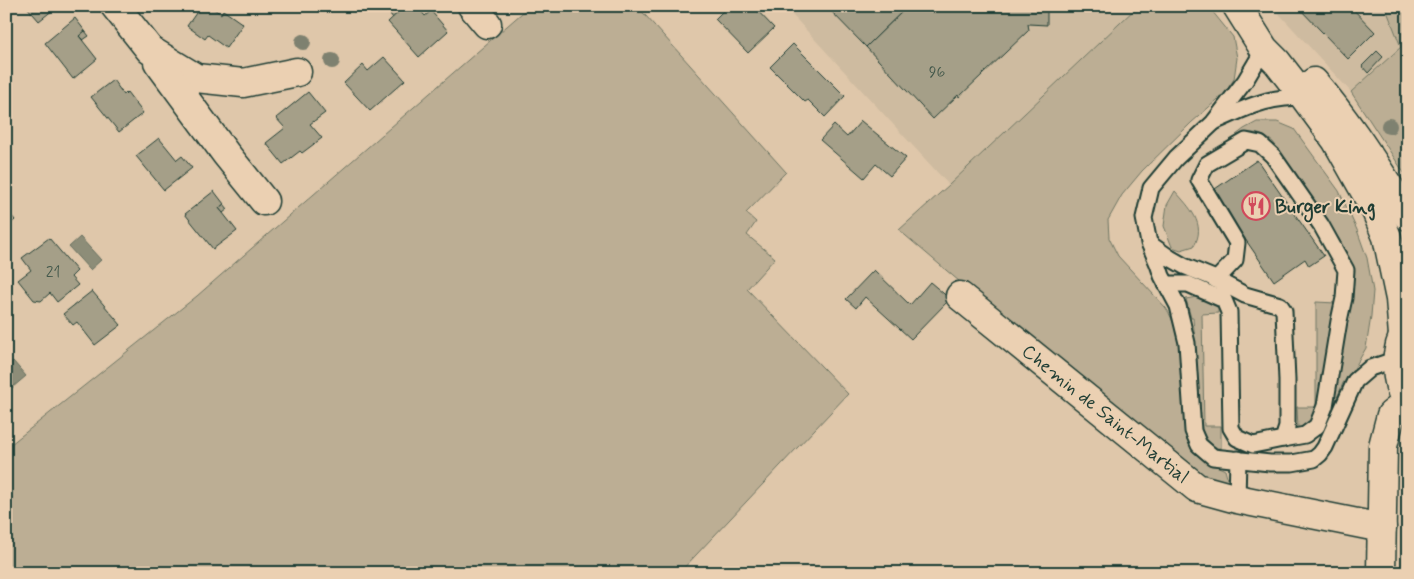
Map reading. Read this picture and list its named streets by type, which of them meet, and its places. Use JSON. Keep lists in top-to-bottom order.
{
  "streets": {
    "street": ["Chemin de Saint-Martial"]
  },
  "places": {
    "restaurant": ["Burger King"]
  },
  "house_numbers": ["96", "21"]
}
